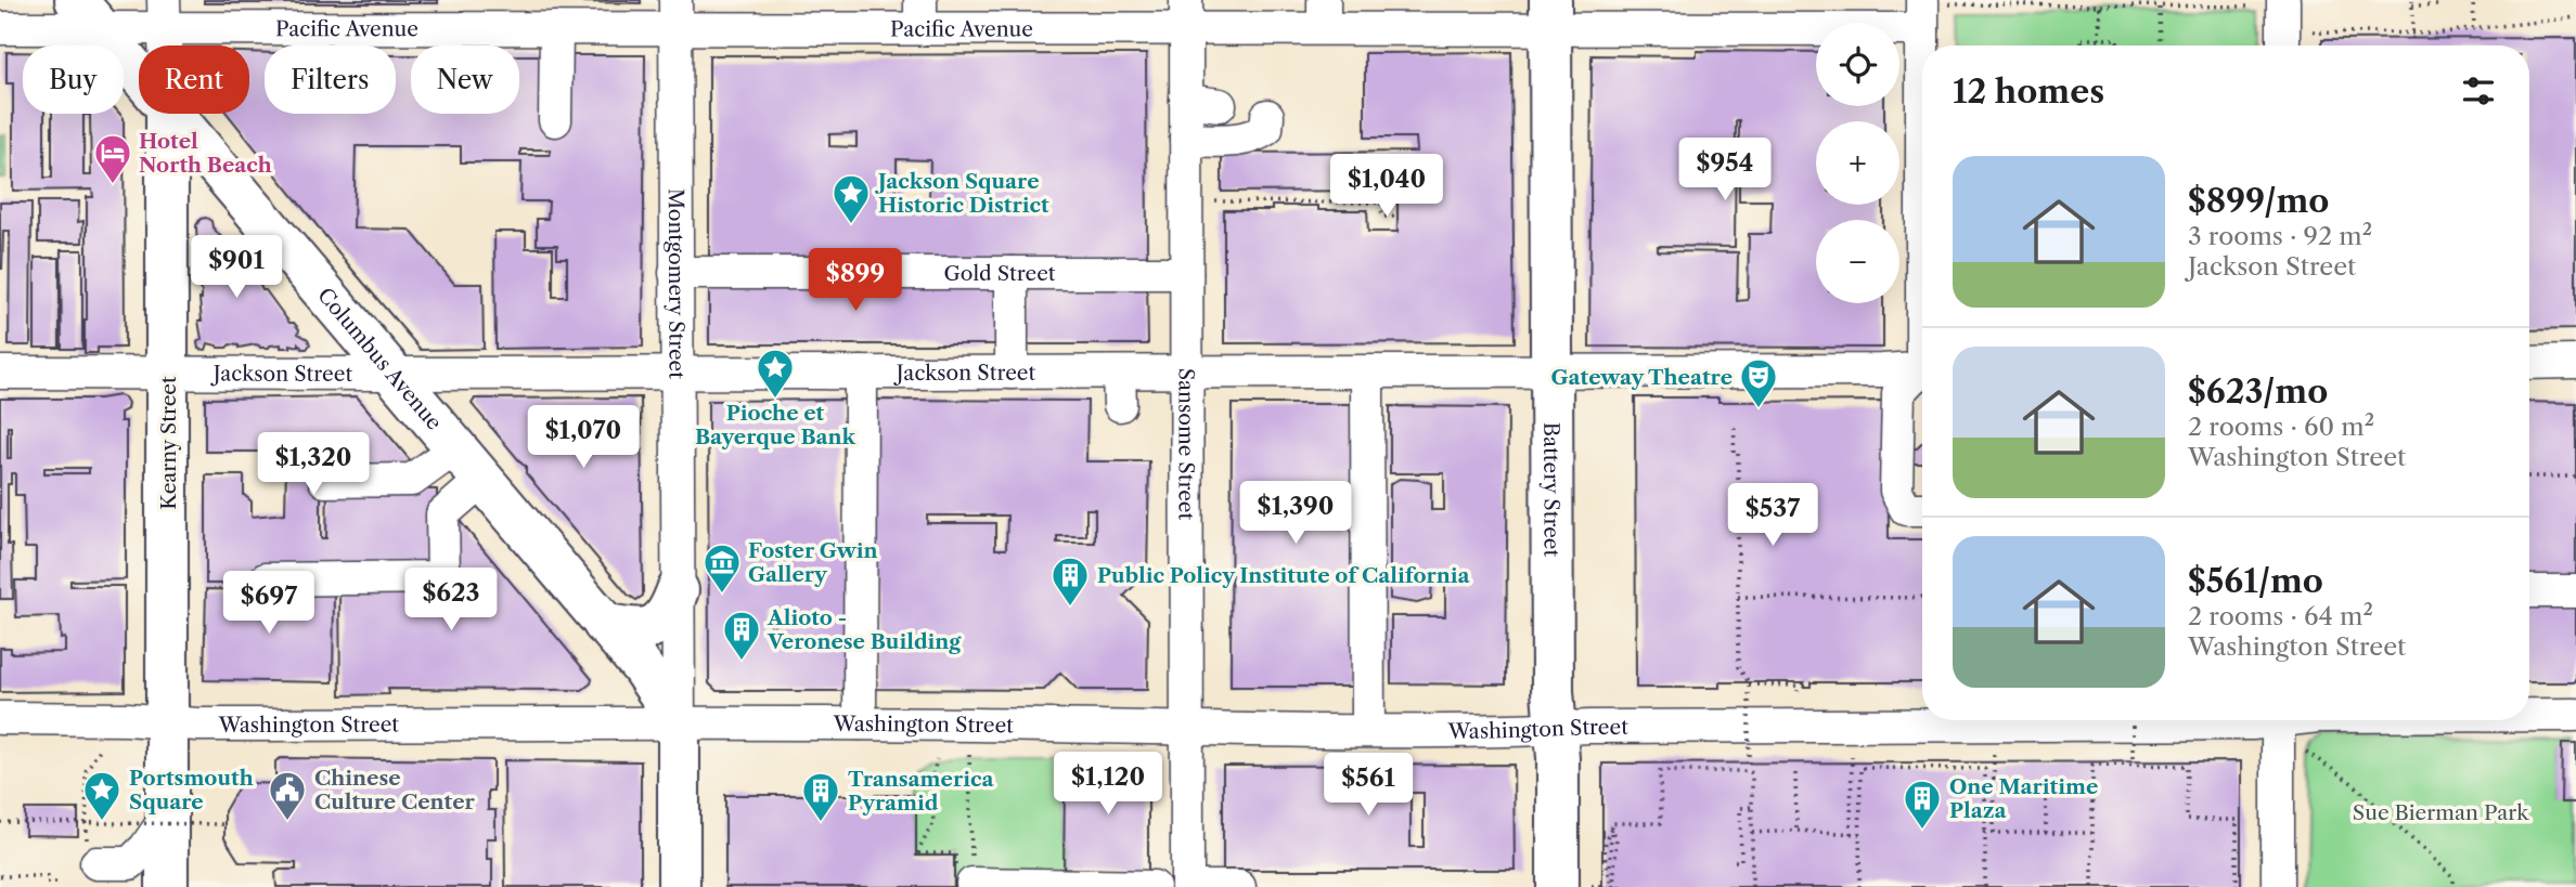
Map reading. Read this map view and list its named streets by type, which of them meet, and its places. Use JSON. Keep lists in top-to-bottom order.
{
  "streets": {
    "main road": [
      "Montgomery Street",
      "Columbus Avenue",
      "Kearny Street",
      "Battery Street"
    ],
    "street": [
      "Pacific Avenue",
      "Gold Street",
      "Jackson Street",
      "Sansome Street",
      "Washington Street"
    ]
  },
  "crossings": [
    ["Pacific Avenue", "Montgomery Street"],
    ["Pacific Avenue", "Columbus Avenue"],
    ["Pacific Avenue", "Kearny Street"],
    ["Pacific Avenue", "Sansome Street"],
    ["Pacific Avenue", "Battery Street"],
    ["Gold Street", "Montgomery Street"],
    ["Gold Street", "Sansome Street"],
    ["Montgomery Street", "Columbus Avenue"],
    ["Montgomery Street", "Jackson Street"],
    ["Montgomery Street", "Washington Street"],
    ["Columbus Avenue", "Jackson Street"],
    ["Columbus Avenue", "Washington Street"],
    ["Jackson Street", "Kearny Street"],
    ["Jackson Street", "Sansome Street"],
    ["Jackson Street", "Battery Street"],
    ["Kearny Street", "Washington Street"],
    ["Sansome Street", "Washington Street"],
    ["Battery Street", "Washington Street"]
  ],
  "parks": ["Sue Bierman Park"],
  "places": {
    "hotel": ["Hotel North Beach"],
    "place": ["Jackson Square Historic District", "Pioche et Bayerque Bank", "Portsmouth Square"],
    "theatre": ["Gateway Theatre"],
    "museum": ["Foster Gwin Gallery"],
    "building": [
      "Public Policy Institute of California",
      "Alioto - Veronese Building",
      "Transamerica Pyramid",
      "One Maritime Plaza"
    ],
    "public building": ["Chinese Culture Center"]
  },
  "page": {
    "map_buttons": ["+", "−"],
    "chip": [
      "Buy",
      "Rent",
      "Filters",
      "New"
    ],
    "heading": "12 homes",
    "list": [
      {
        "name": "$899/mo",
        "note": "3 rooms · 92 m² · Jackson Street"
      },
      {
        "name": "$623/mo",
        "note": "2 rooms · 60 m² · Washington Street"
      },
      {
        "name": "$561/mo",
        "note": "2 rooms · 64 m² · Washington Street"
      }
    ],
    "price": [
      "$954",
      "$1,040",
      "$901",
      "$899",
      "$1,070",
      "$1,320",
      "$1,390",
      "$537",
      "$623",
      "$697",
      "$1,120",
      "$561"
    ]
  }
}
